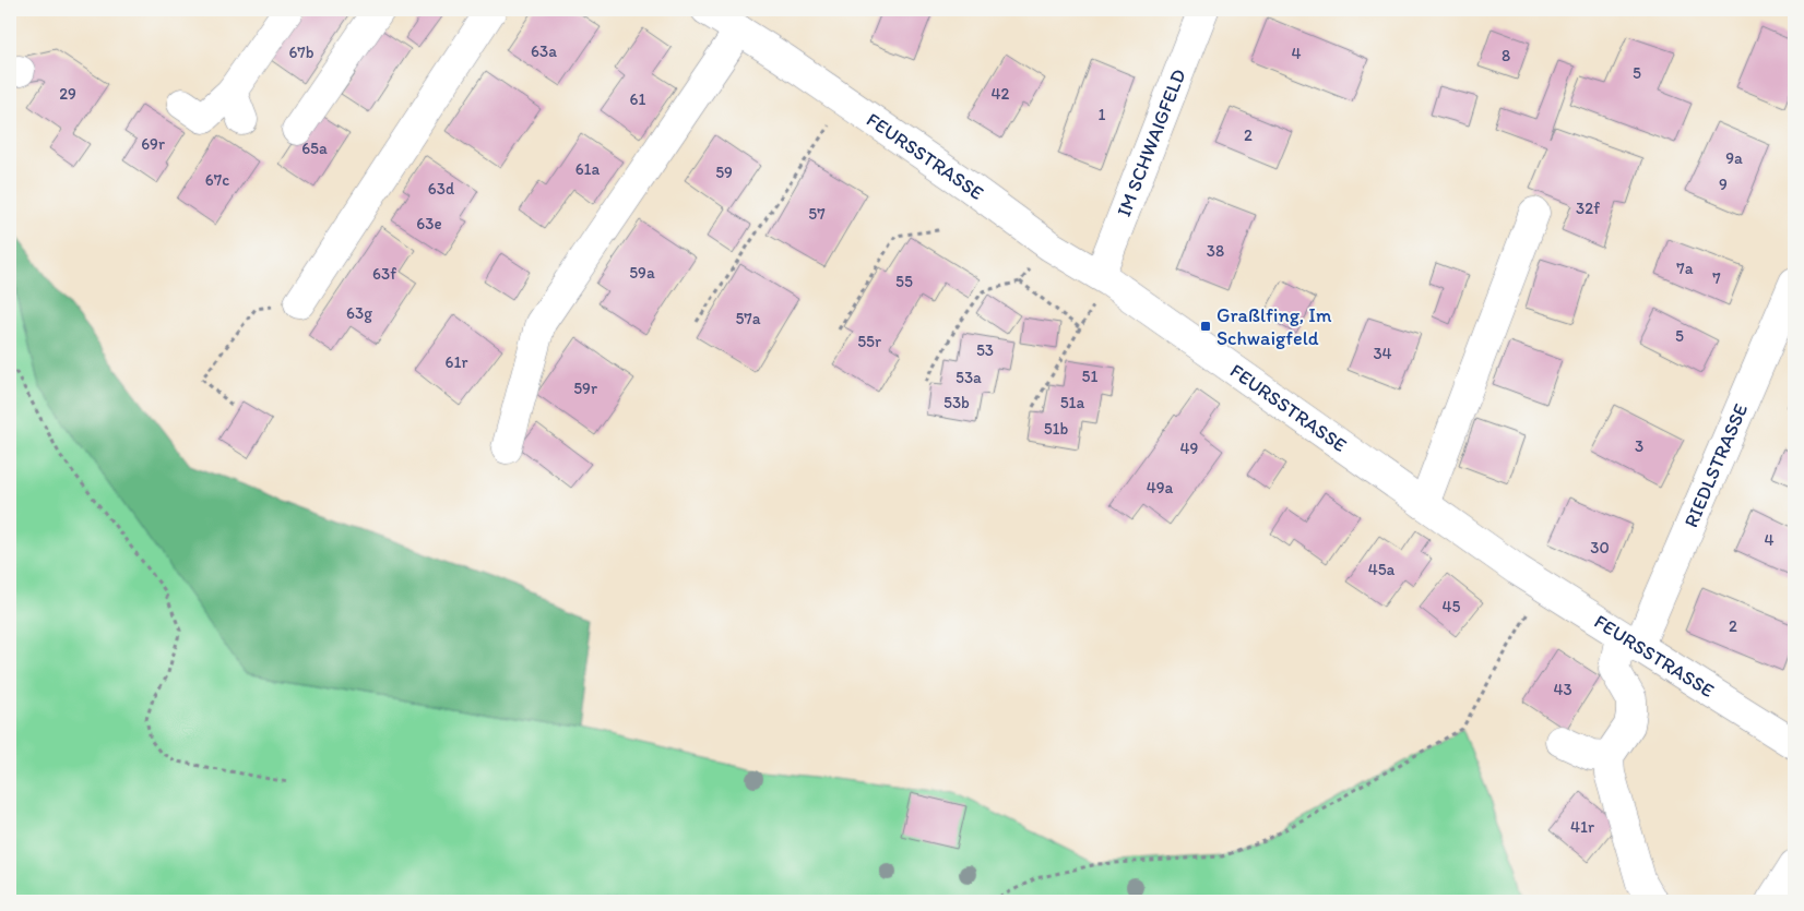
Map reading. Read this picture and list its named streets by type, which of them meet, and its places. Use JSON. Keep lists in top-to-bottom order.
{
  "streets": {
    "street": ["IM SCHWAIGFELD", "FEURSSTRASSE", "RIEDLSTRASSE"]
  },
  "crossings": [
    ["IM SCHWAIGFELD", "FEURSSTRASSE"],
    ["FEURSSTRASSE", "RIEDLSTRASSE"]
  ],
  "places": {
    "transit": ["Graßlfing, Im Schwaigfeld"]
  },
  "house_numbers": [
    "63a",
    "67b",
    "4",
    "8",
    "5",
    "29",
    "42",
    "61",
    "1",
    "2",
    "69r",
    "65a",
    "9a",
    "61a",
    "59",
    "67c",
    "9",
    "63d",
    "32f",
    "57",
    "63e",
    "38",
    "7a",
    "59a",
    "63f",
    "7",
    "55",
    "63g",
    "57a",
    "5",
    "55r",
    "53",
    "34",
    "61r",
    "51",
    "53a",
    "59r",
    "53b",
    "51a",
    "51b",
    "3",
    "49",
    "49a",
    "4",
    "30",
    "45a",
    "45",
    "2",
    "43",
    "41r"
  ]
}
